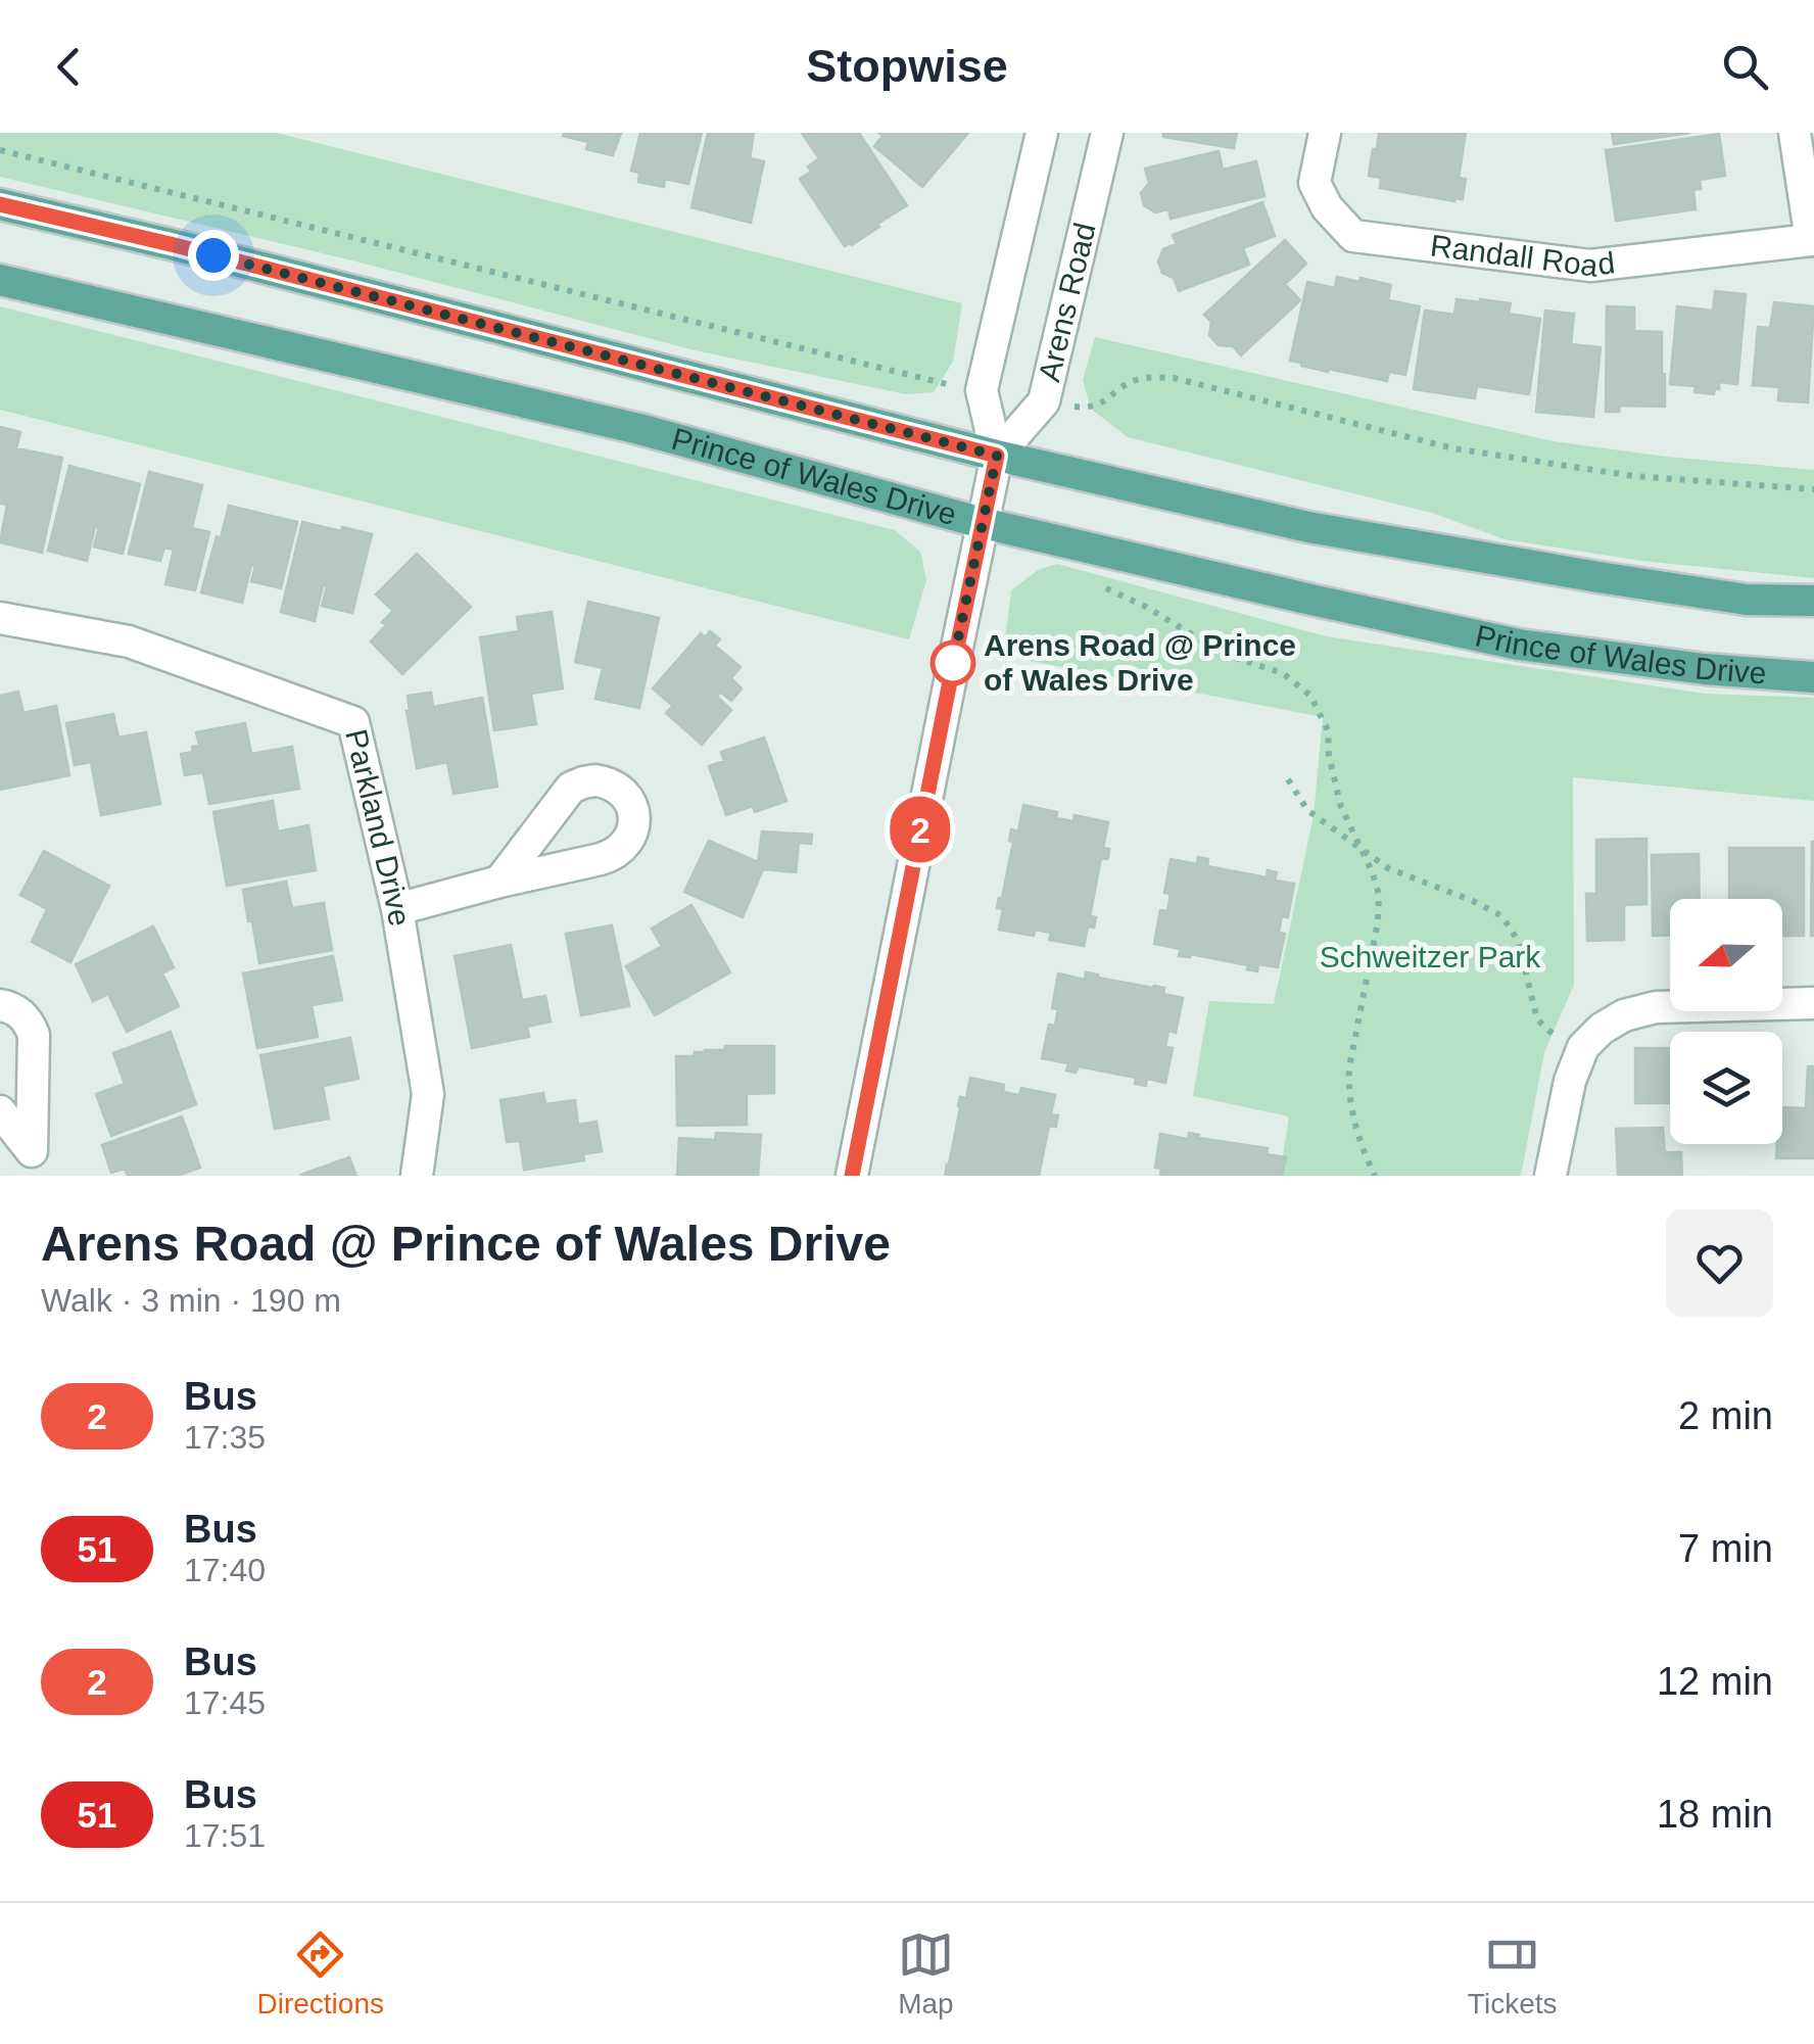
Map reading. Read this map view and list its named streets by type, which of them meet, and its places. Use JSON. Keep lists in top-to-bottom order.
{
  "streets": {
    "main road": ["Prince of Wales Drive"],
    "street": ["Randall Road", "Arens Road", "Parkland Drive"]
  },
  "crossings": [
    ["Arens Road", "Prince of Wales Drive"]
  ],
  "parks": ["Schweitzer Park"],
  "places": ["Arens Road @ Prince of Wales Drive"],
  "lines": ["bus line 2"],
  "north": "left",
  "page": {
    "header": "Stopwise",
    "on_map": "2",
    "heading": ["Arens Road @ Prince of Wales Drive", "Walk · 3 min · 190 m"],
    "list": [
      {
        "mark": "2",
        "name": "Bus",
        "note": "17:35",
        "value": "2 min"
      },
      {
        "mark": "51",
        "name": "Bus",
        "note": "17:40",
        "value": "7 min"
      },
      {
        "mark": "2",
        "name": "Bus",
        "note": "17:45",
        "value": "12 min"
      },
      {
        "mark": "51",
        "name": "Bus",
        "note": "17:51",
        "value": "18 min"
      }
    ],
    "tabs": ["Directions", "Map", "Tickets"]
  }
}
